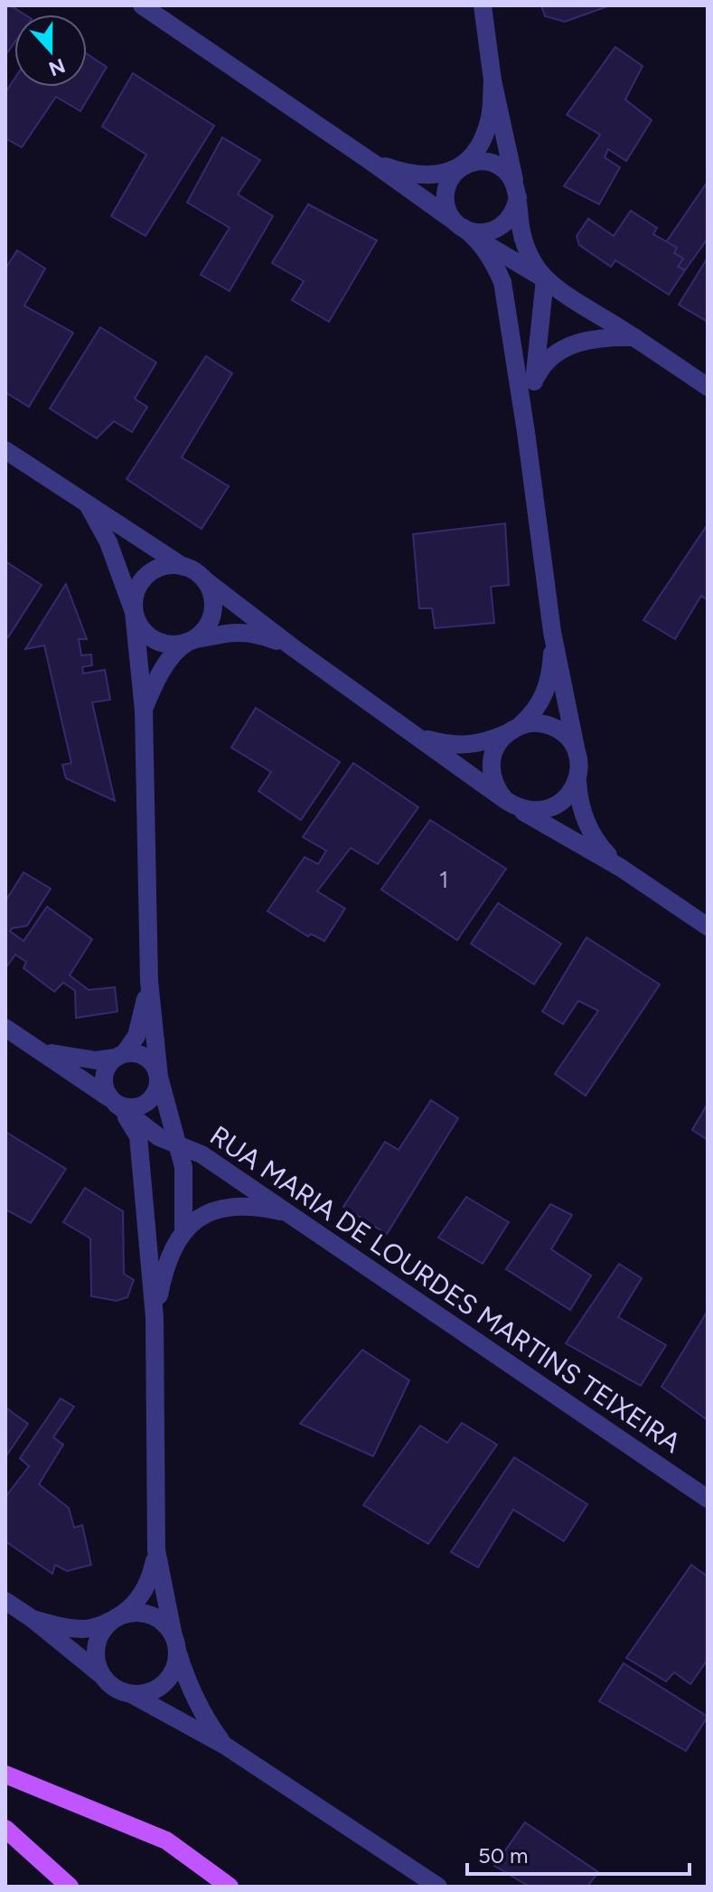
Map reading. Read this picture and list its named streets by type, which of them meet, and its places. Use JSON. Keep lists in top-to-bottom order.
{
  "streets": {
    "street": ["RUA MARIA DE LOURDES MARTINS TEIXEIRA"]
  },
  "house_numbers": ["1"],
  "scale_bar": "50 m",
  "north": "bottom"
}
